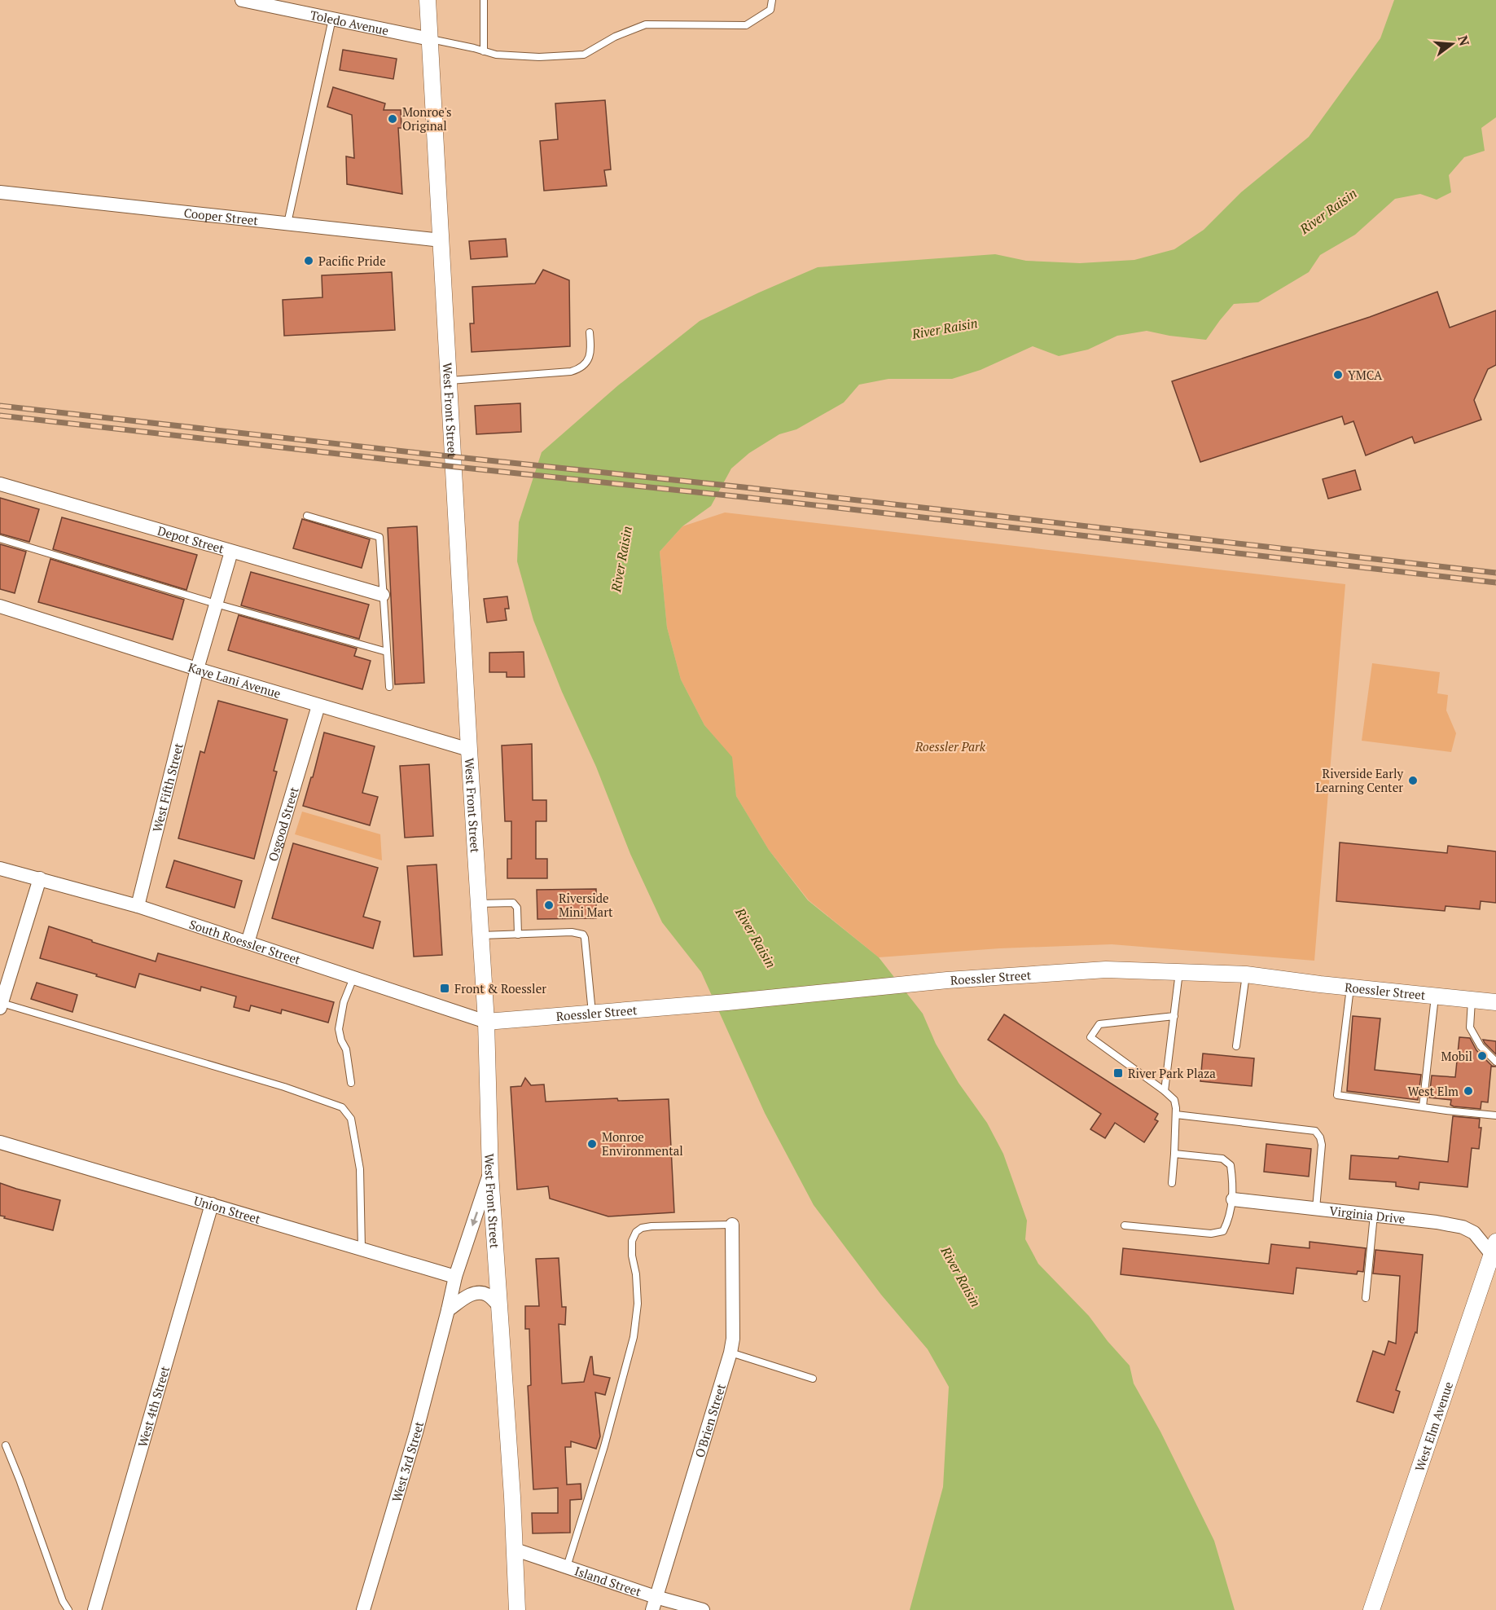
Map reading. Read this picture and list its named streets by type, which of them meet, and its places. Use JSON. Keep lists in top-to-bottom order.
{
  "streets": {
    "street": [
      "Toledo Avenue",
      "Cooper Street",
      "West Front Street",
      "Depot Street",
      "Kaye Lani Avenue",
      "West Fifth Street",
      "Osgood Street",
      "South Roessler Street",
      "Roessler Street",
      "Union Street",
      "Virginia Drive",
      "West 4th Street",
      "O'Brien Street",
      "West Elm Avenue",
      "West 3rd Street",
      "Island Street"
    ]
  },
  "crossings": [
    ["Toledo Avenue", "West Front Street"],
    ["Cooper Street", "West Front Street"],
    ["West Front Street", "Kaye Lani Avenue"],
    ["West Front Street", "South Roessler Street"],
    ["West Front Street", "Roessler Street"],
    ["West Front Street", "West 3rd Street"],
    ["West Front Street", "Island Street"],
    ["Depot Street", "West Fifth Street"],
    ["Kaye Lani Avenue", "West Fifth Street"],
    ["Kaye Lani Avenue", "Osgood Street"],
    ["West Fifth Street", "South Roessler Street"],
    ["Osgood Street", "South Roessler Street"],
    ["South Roessler Street", "Roessler Street"],
    ["Union Street", "West 4th Street"],
    ["Union Street", "West 3rd Street"],
    ["Virginia Drive", "West Elm Avenue"],
    ["O'Brien Street", "Island Street"]
  ],
  "water": ["River Raisin"],
  "parks": ["Roessler Park"],
  "places": {
    "other": [
      "Monroe's Original",
      "Pacific Pride",
      "YMCA",
      "Riverside Early Learning Center",
      "Riverside Mini Mart",
      "Mobil",
      "West Elm",
      "Monroe Environmental"
    ],
    "transit": ["Front & Roessler", "River Park Plaza"]
  },
  "north": "right"
}
